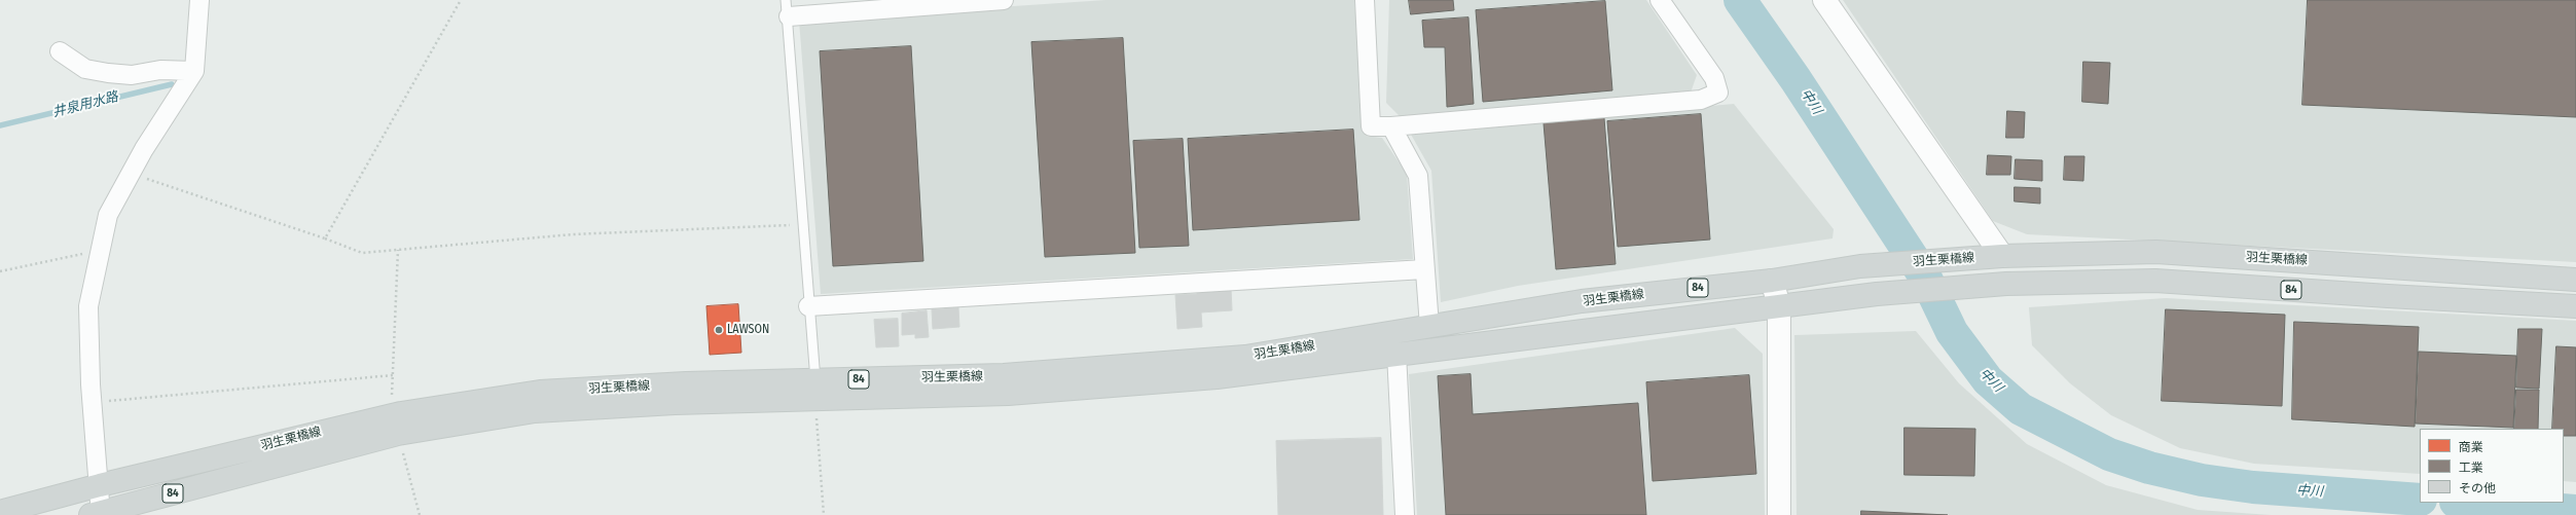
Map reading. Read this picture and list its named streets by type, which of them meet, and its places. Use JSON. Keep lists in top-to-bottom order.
{
  "streets": {
    "main road": ["羽生栗橋線", "84"]
  },
  "water": ["中川", "井泉用水路"],
  "places": ["LAWSON"],
  "legend": ["商業", "工業", "その他"]
}
